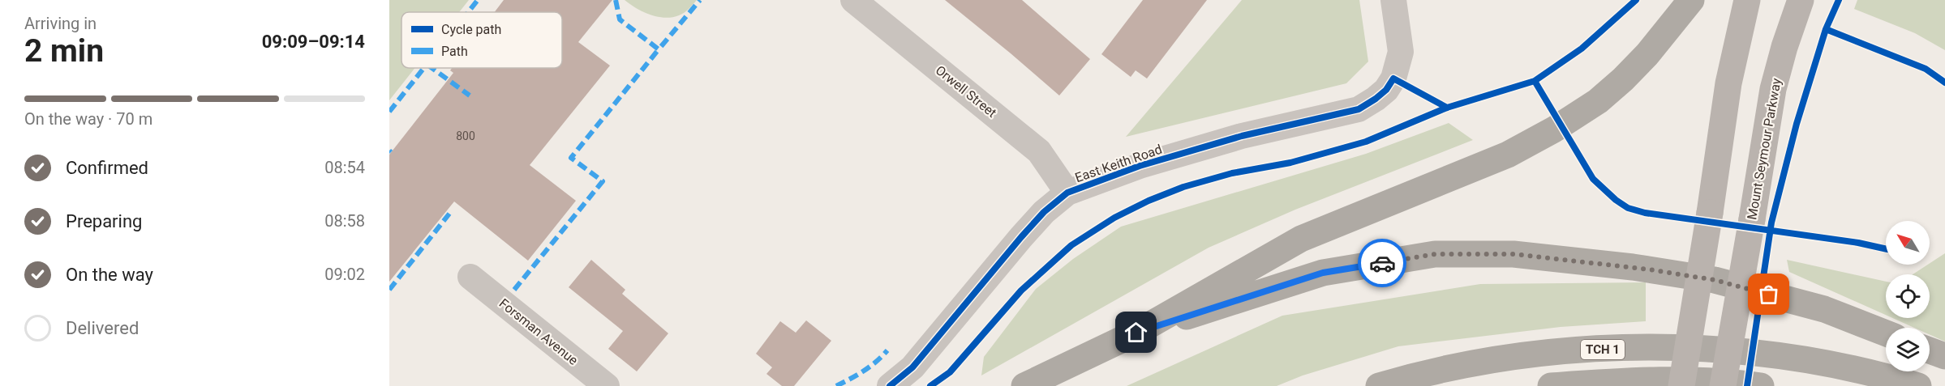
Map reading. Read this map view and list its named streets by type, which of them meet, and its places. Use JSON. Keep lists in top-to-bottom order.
{
  "streets": {
    "highway": ["TCH 1"],
    "main road": ["Mount Seymour Parkway"],
    "street": ["Orwell Street", "East Keith Road", "Forsman Avenue"]
  },
  "crossings": [
    ["Orwell Street", "East Keith Road"]
  ],
  "house_numbers": ["800"],
  "legend": ["Cycle path", "Path"],
  "north": "top left",
  "page": {
    "heading": ["2 min", "Arriving in", "09:09–09:14"],
    "bar": "On the way · 70 m",
    "list": [
      ["Confirmed", "08:54"],
      ["Preparing", "08:58"],
      ["On the way", "09:02"],
      "Delivered"
    ]
  }
}
